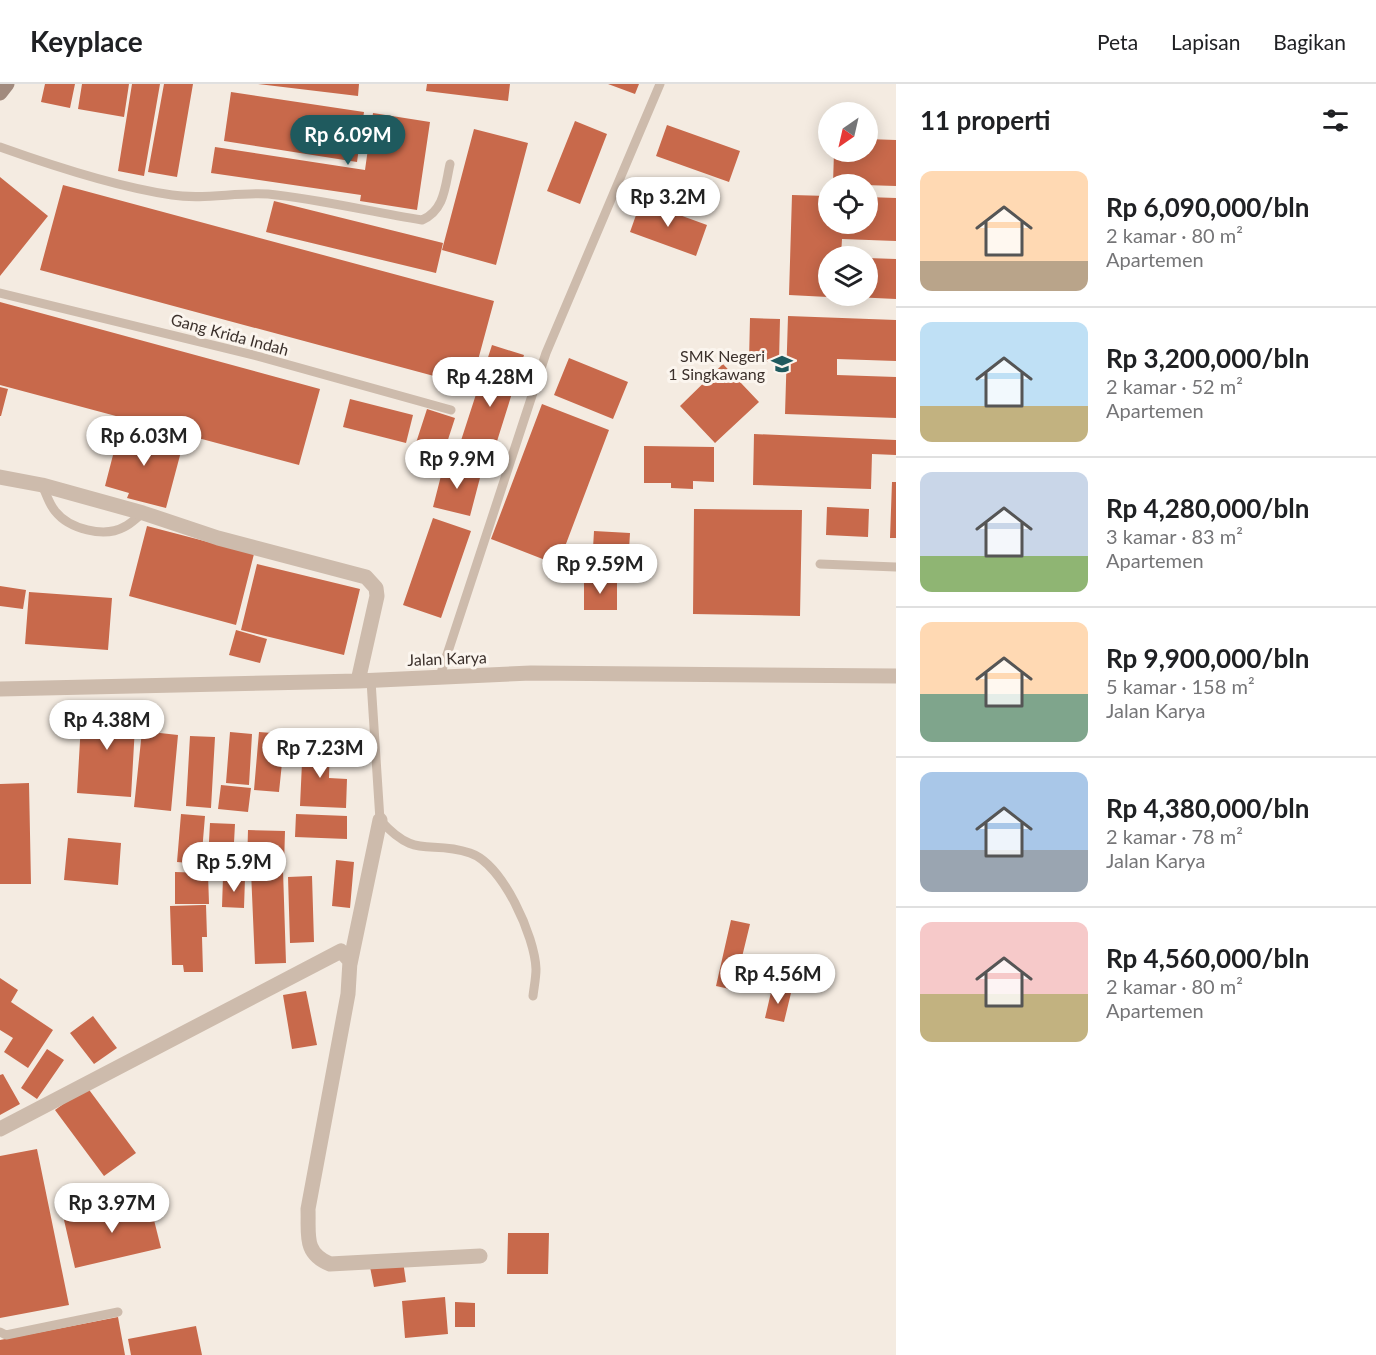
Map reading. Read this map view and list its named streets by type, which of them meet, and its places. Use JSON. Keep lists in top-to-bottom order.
{
  "streets": {
    "street": ["Jalan Karya"],
    "lane": ["Gang Krida Indah"]
  },
  "places": {
    "school or university": ["SMK Negeri 1 Singkawang"]
  },
  "north": "bottom left",
  "page": {
    "header": "Keyplace",
    "nav": ["Peta", "Lapisan", "Bagikan"],
    "heading": "11 properti",
    "price": [
      "Rp 6.09M",
      "Rp 3.2M",
      "Rp 4.28M",
      "Rp 6.03M",
      "Rp 9.9M",
      "Rp 9.59M",
      "Rp 4.38M",
      "Rp 7.23M",
      "Rp 5.9M",
      "Rp 4.56M",
      "Rp 3.97M"
    ],
    "list": [
      {
        "name": "Rp 6,090,000/bln",
        "note": "2 kamar · 80 m² · Apartemen"
      },
      {
        "name": "Rp 3,200,000/bln",
        "note": "2 kamar · 52 m² · Apartemen"
      },
      {
        "name": "Rp 4,280,000/bln",
        "note": "3 kamar · 83 m² · Apartemen"
      },
      {
        "name": "Rp 9,900,000/bln",
        "note": "5 kamar · 158 m² · Jalan Karya"
      },
      {
        "name": "Rp 4,380,000/bln",
        "note": "2 kamar · 78 m² · Jalan Karya"
      },
      {
        "name": "Rp 4,560,000/bln",
        "note": "2 kamar · 80 m² · Apartemen"
      }
    ]
  }
}
